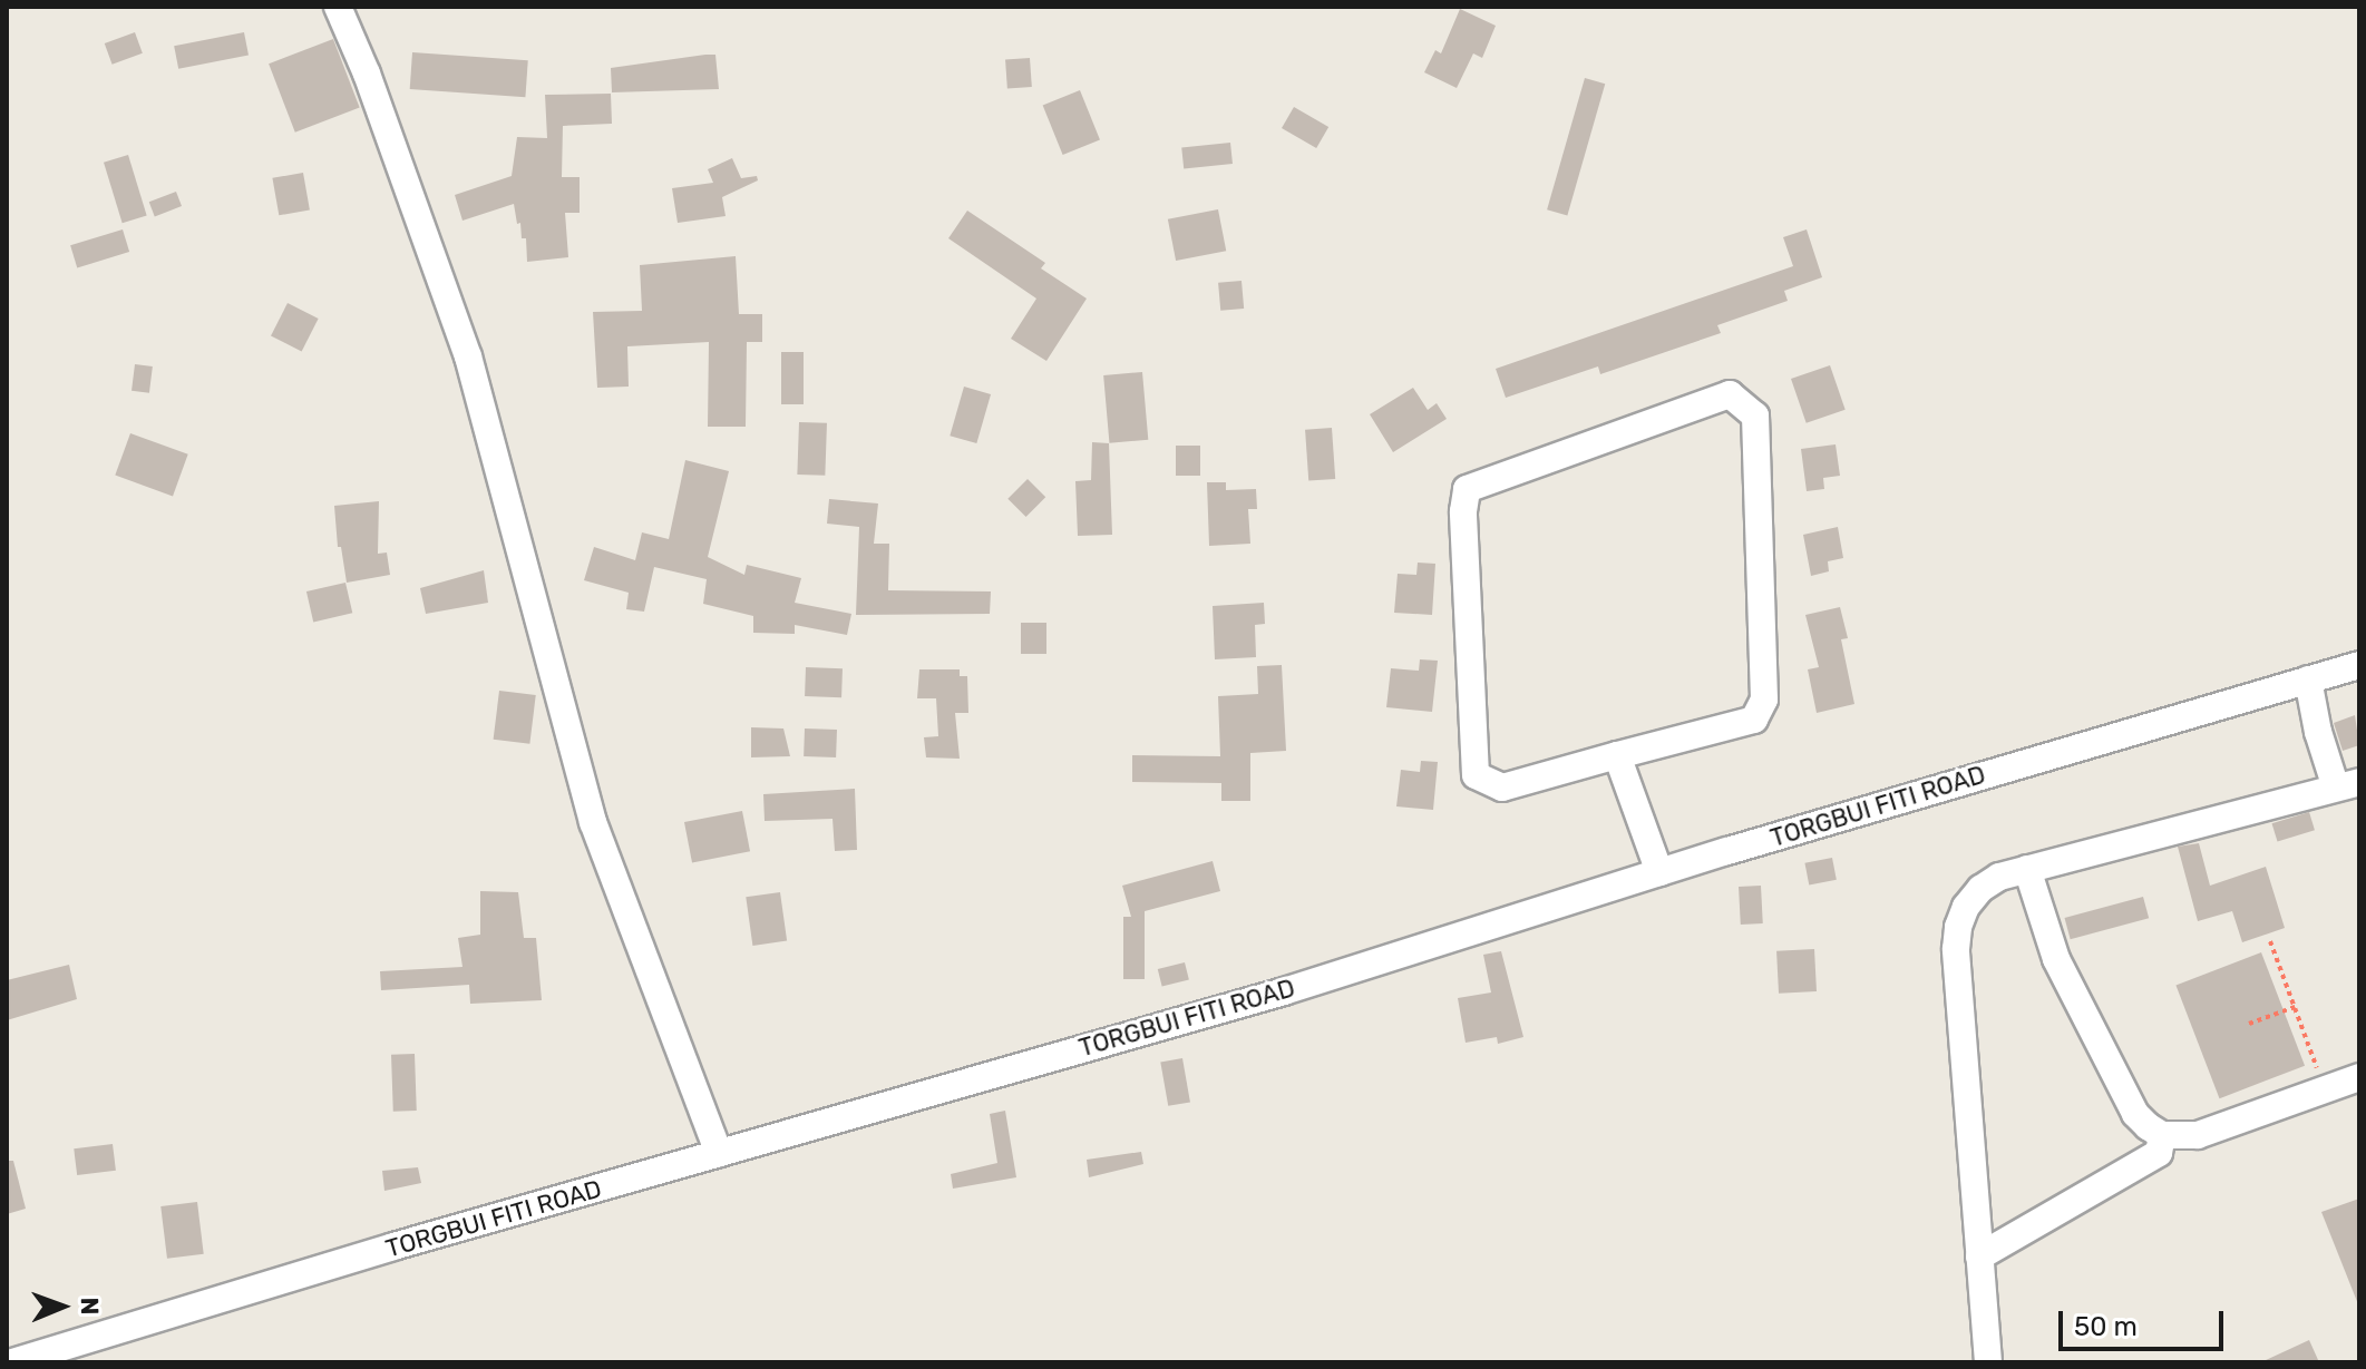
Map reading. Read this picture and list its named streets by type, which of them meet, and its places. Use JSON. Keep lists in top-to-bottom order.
{
  "streets": {
    "street": ["TORGBUI FITI ROAD"]
  },
  "scale_bar": "50 m",
  "north": "right"
}
